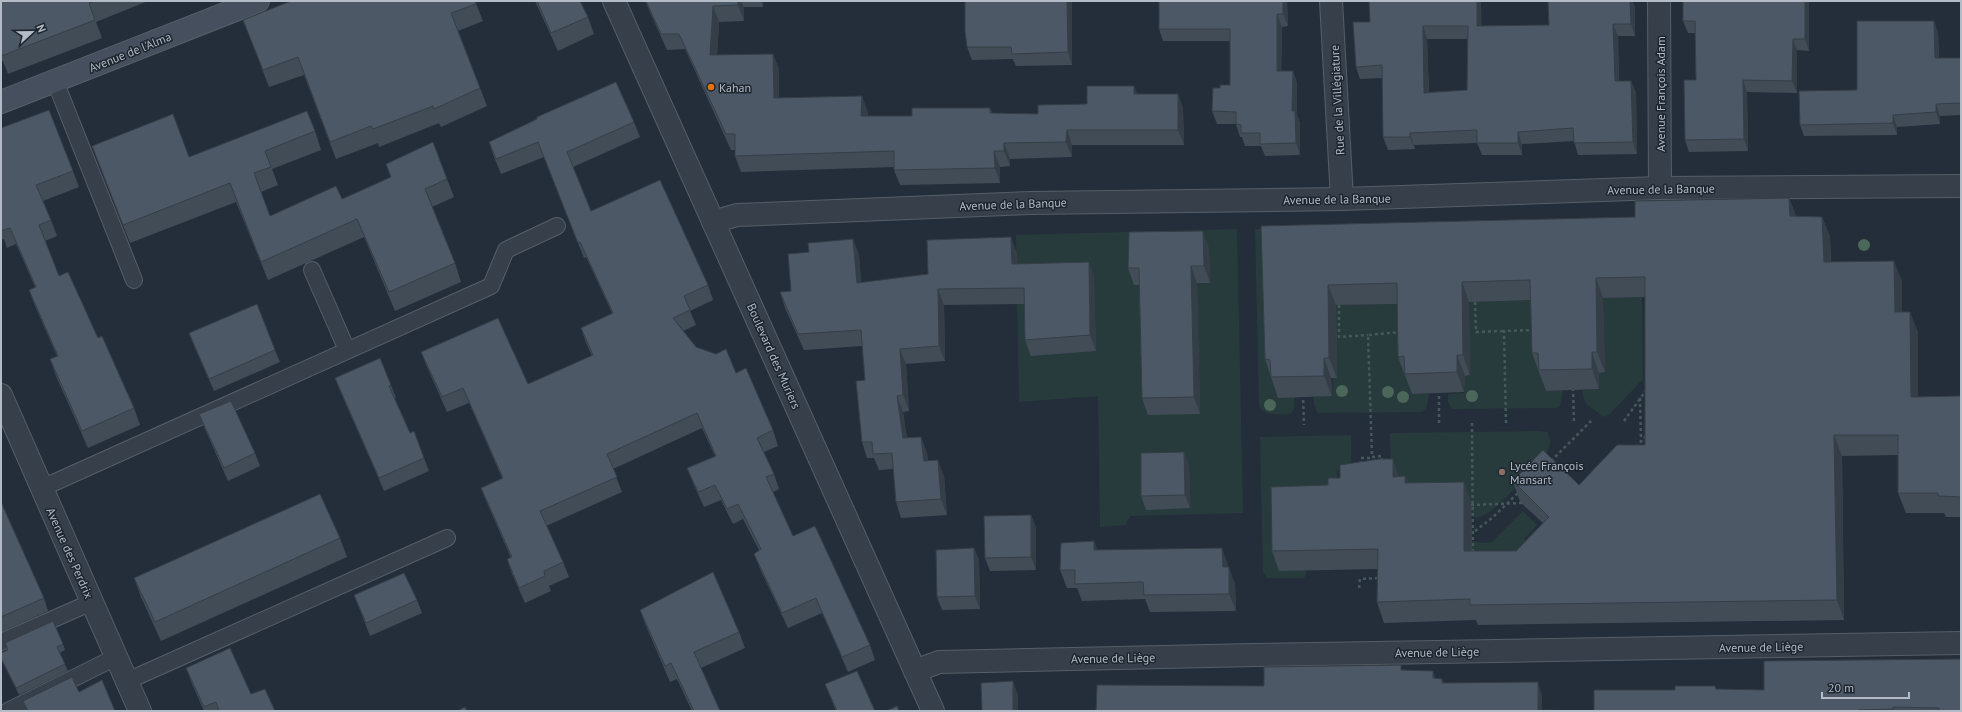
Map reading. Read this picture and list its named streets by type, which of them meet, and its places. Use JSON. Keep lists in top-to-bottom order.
{
  "streets": {
    "main road": ["Avenue de l'Alma"],
    "street": [
      "Avenue François Adam",
      "Rue de la Villégiature",
      "Avenue de la Banque",
      "Boulevard des Muriers",
      "Avenue des Perdrix",
      "Avenue de Liège"
    ]
  },
  "crossings": [
    ["Avenue François Adam", "Avenue de la Banque"],
    ["Rue de la Villégiature", "Avenue de la Banque"],
    ["Avenue de la Banque", "Boulevard des Muriers"],
    ["Boulevard des Muriers", "Avenue de Liège"]
  ],
  "places": ["Kahan", "Lycée François Mansart"],
  "scale_bar": "20 m",
  "north": "right"
}
